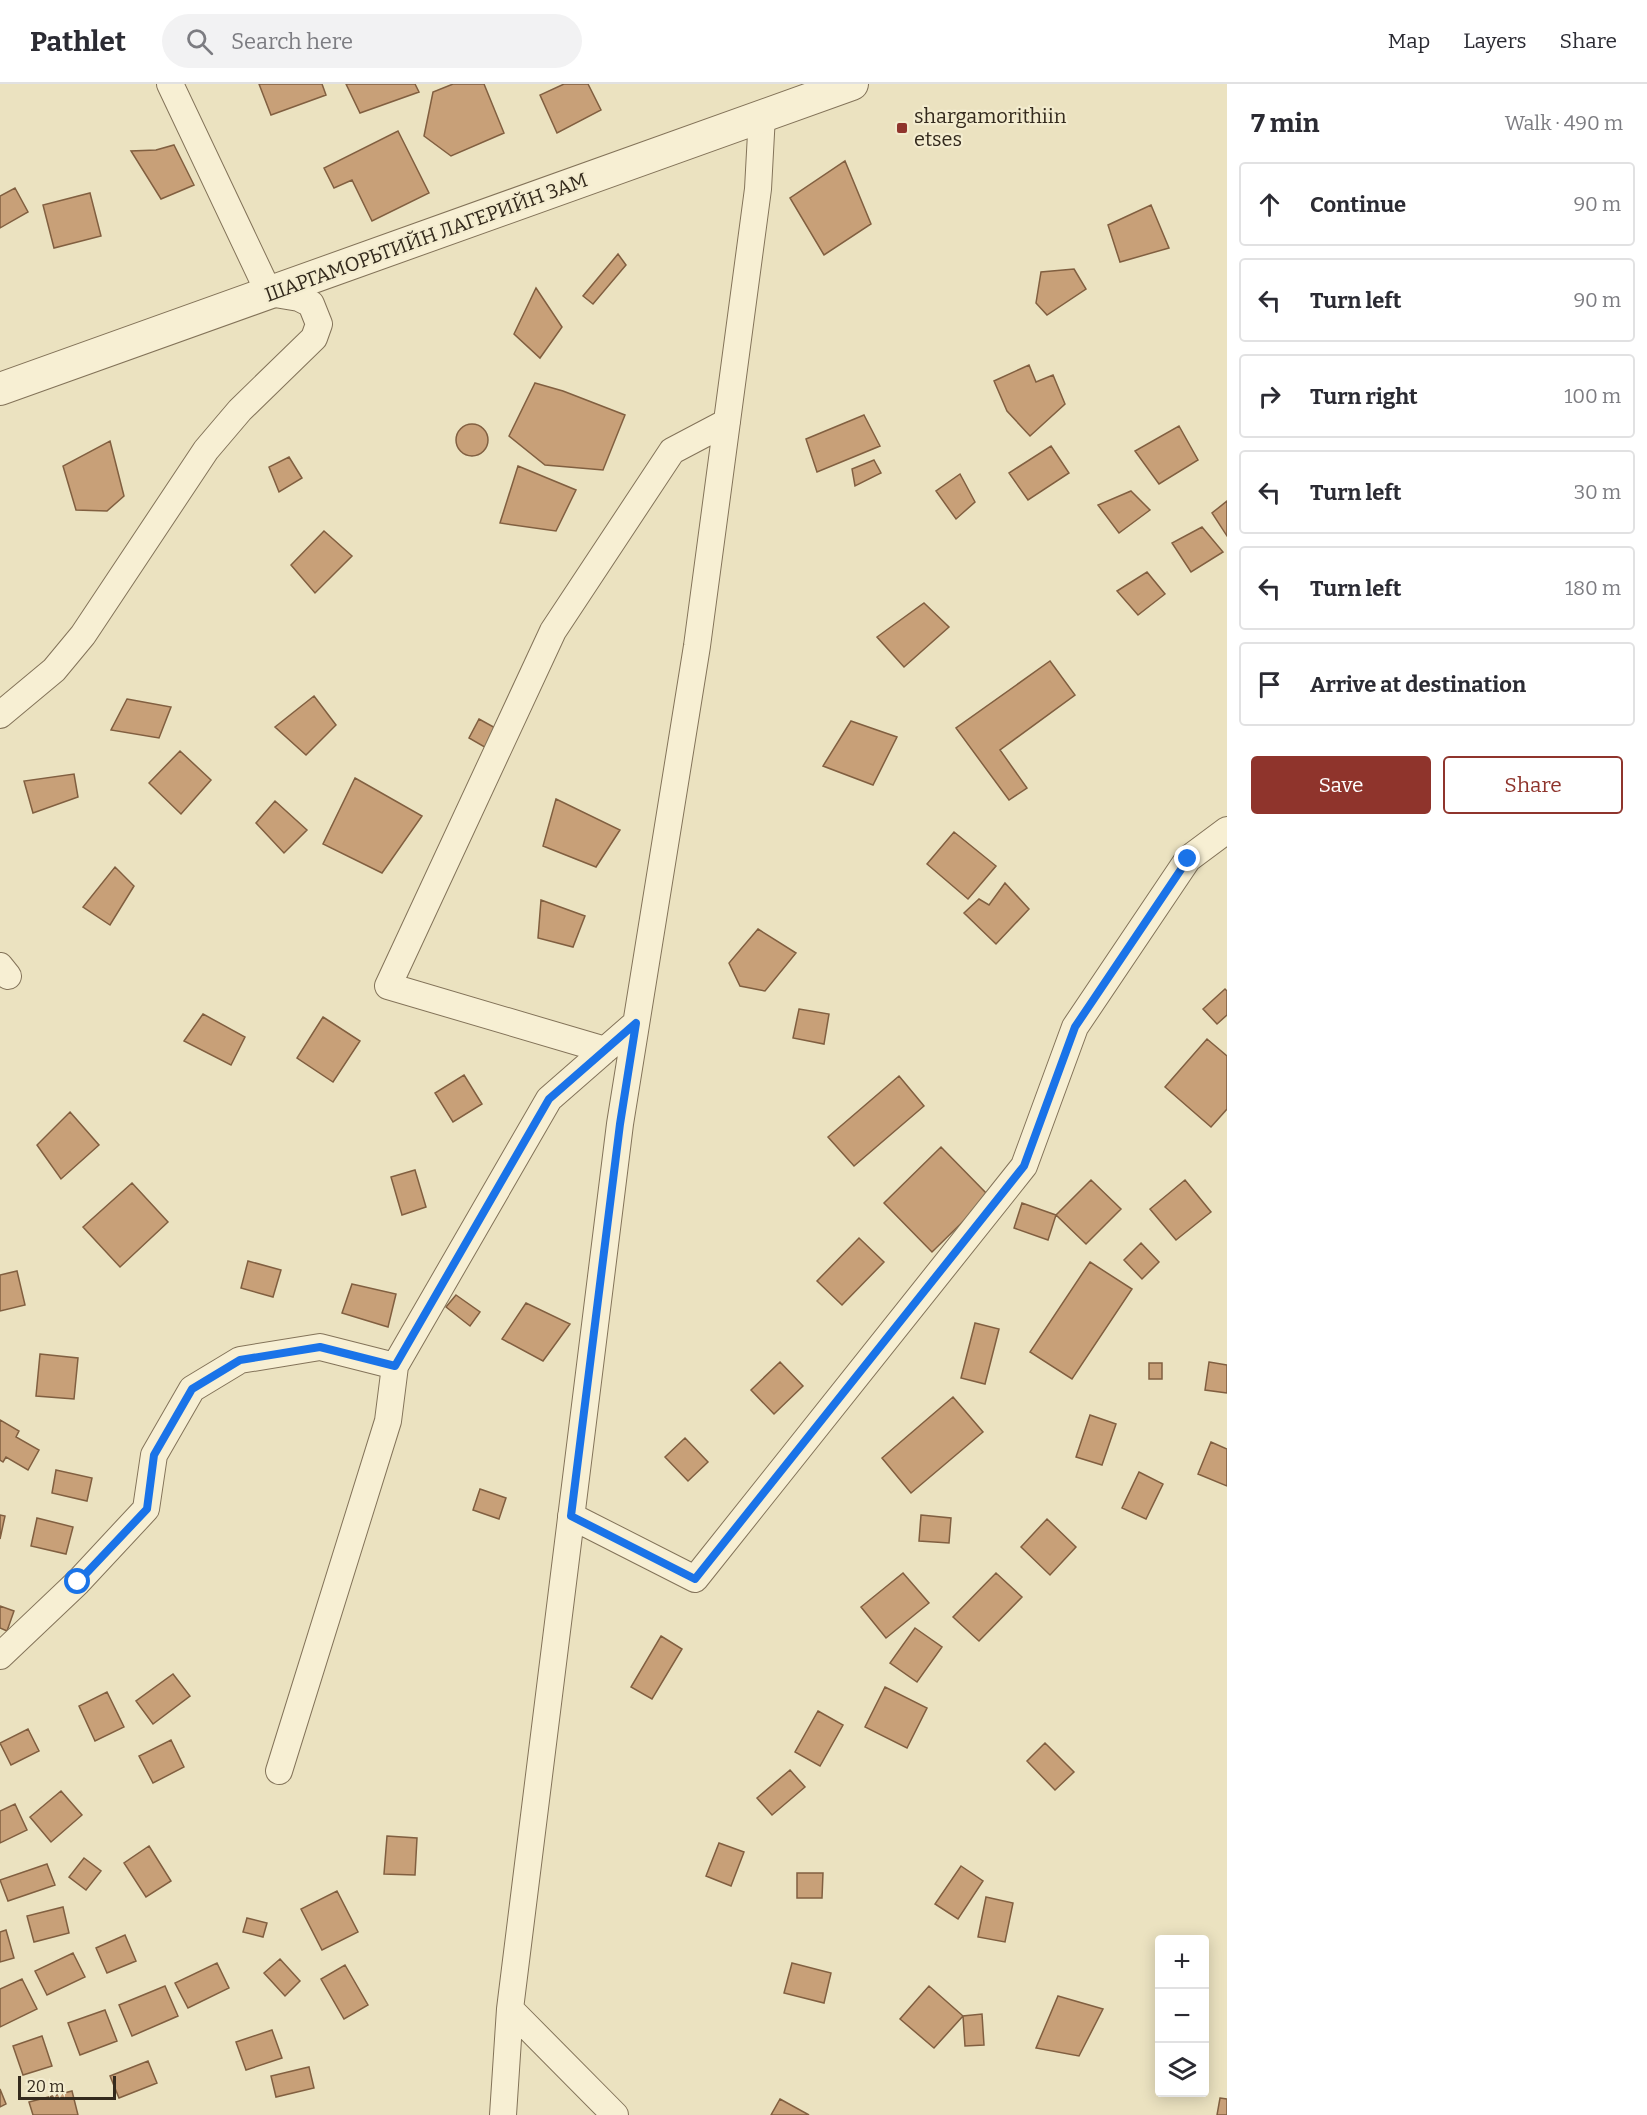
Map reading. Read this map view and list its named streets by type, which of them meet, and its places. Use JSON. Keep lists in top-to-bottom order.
{
  "streets": {
    "street": ["ШАРГАМОРЬТИЙН ЛАГЕРИЙН ЗАМ"]
  },
  "places": {
    "transit": ["shargamorithiin etses"]
  },
  "scale_bar": "20 m",
  "page": {
    "header": "Pathlet",
    "search": "Search here",
    "nav": ["Map", "Layers", "Share"],
    "heading": ["7 min", "Walk · 490 m"],
    "list": [
      ["Continue", "90 m"],
      ["Turn left", "90 m"],
      ["Turn right", "100 m"],
      ["Turn left", "30 m"],
      ["Turn left", "180 m"],
      "Arrive at destination"
    ],
    "buttons": ["Save", "Share"],
    "map_buttons": ["+", "−"],
    "scale": "20 m"
  }
}
